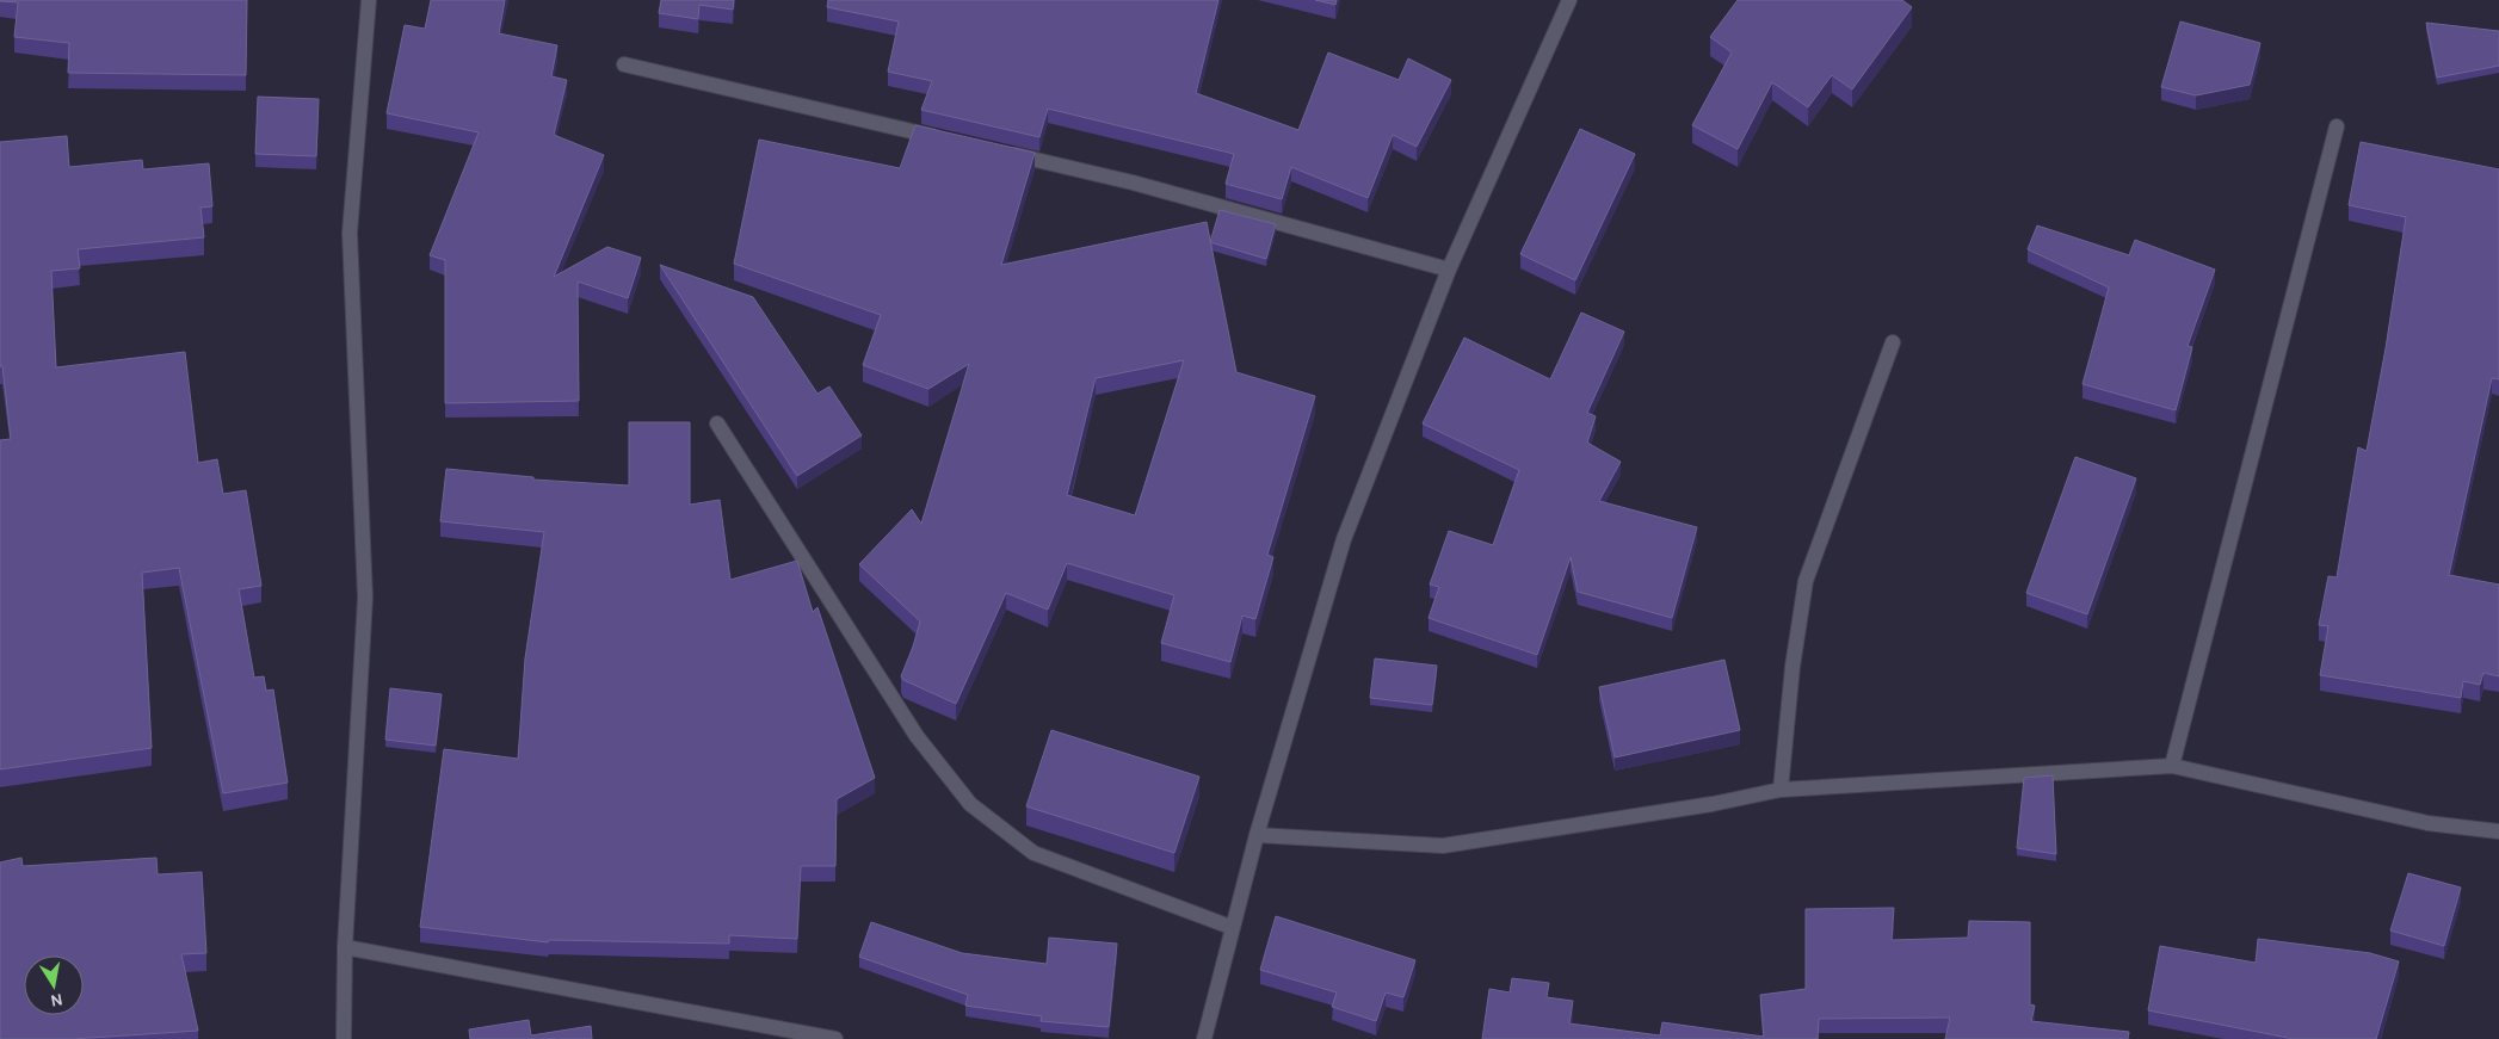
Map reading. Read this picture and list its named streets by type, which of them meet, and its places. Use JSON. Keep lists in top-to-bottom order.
{
  "north": "bottom"
}
